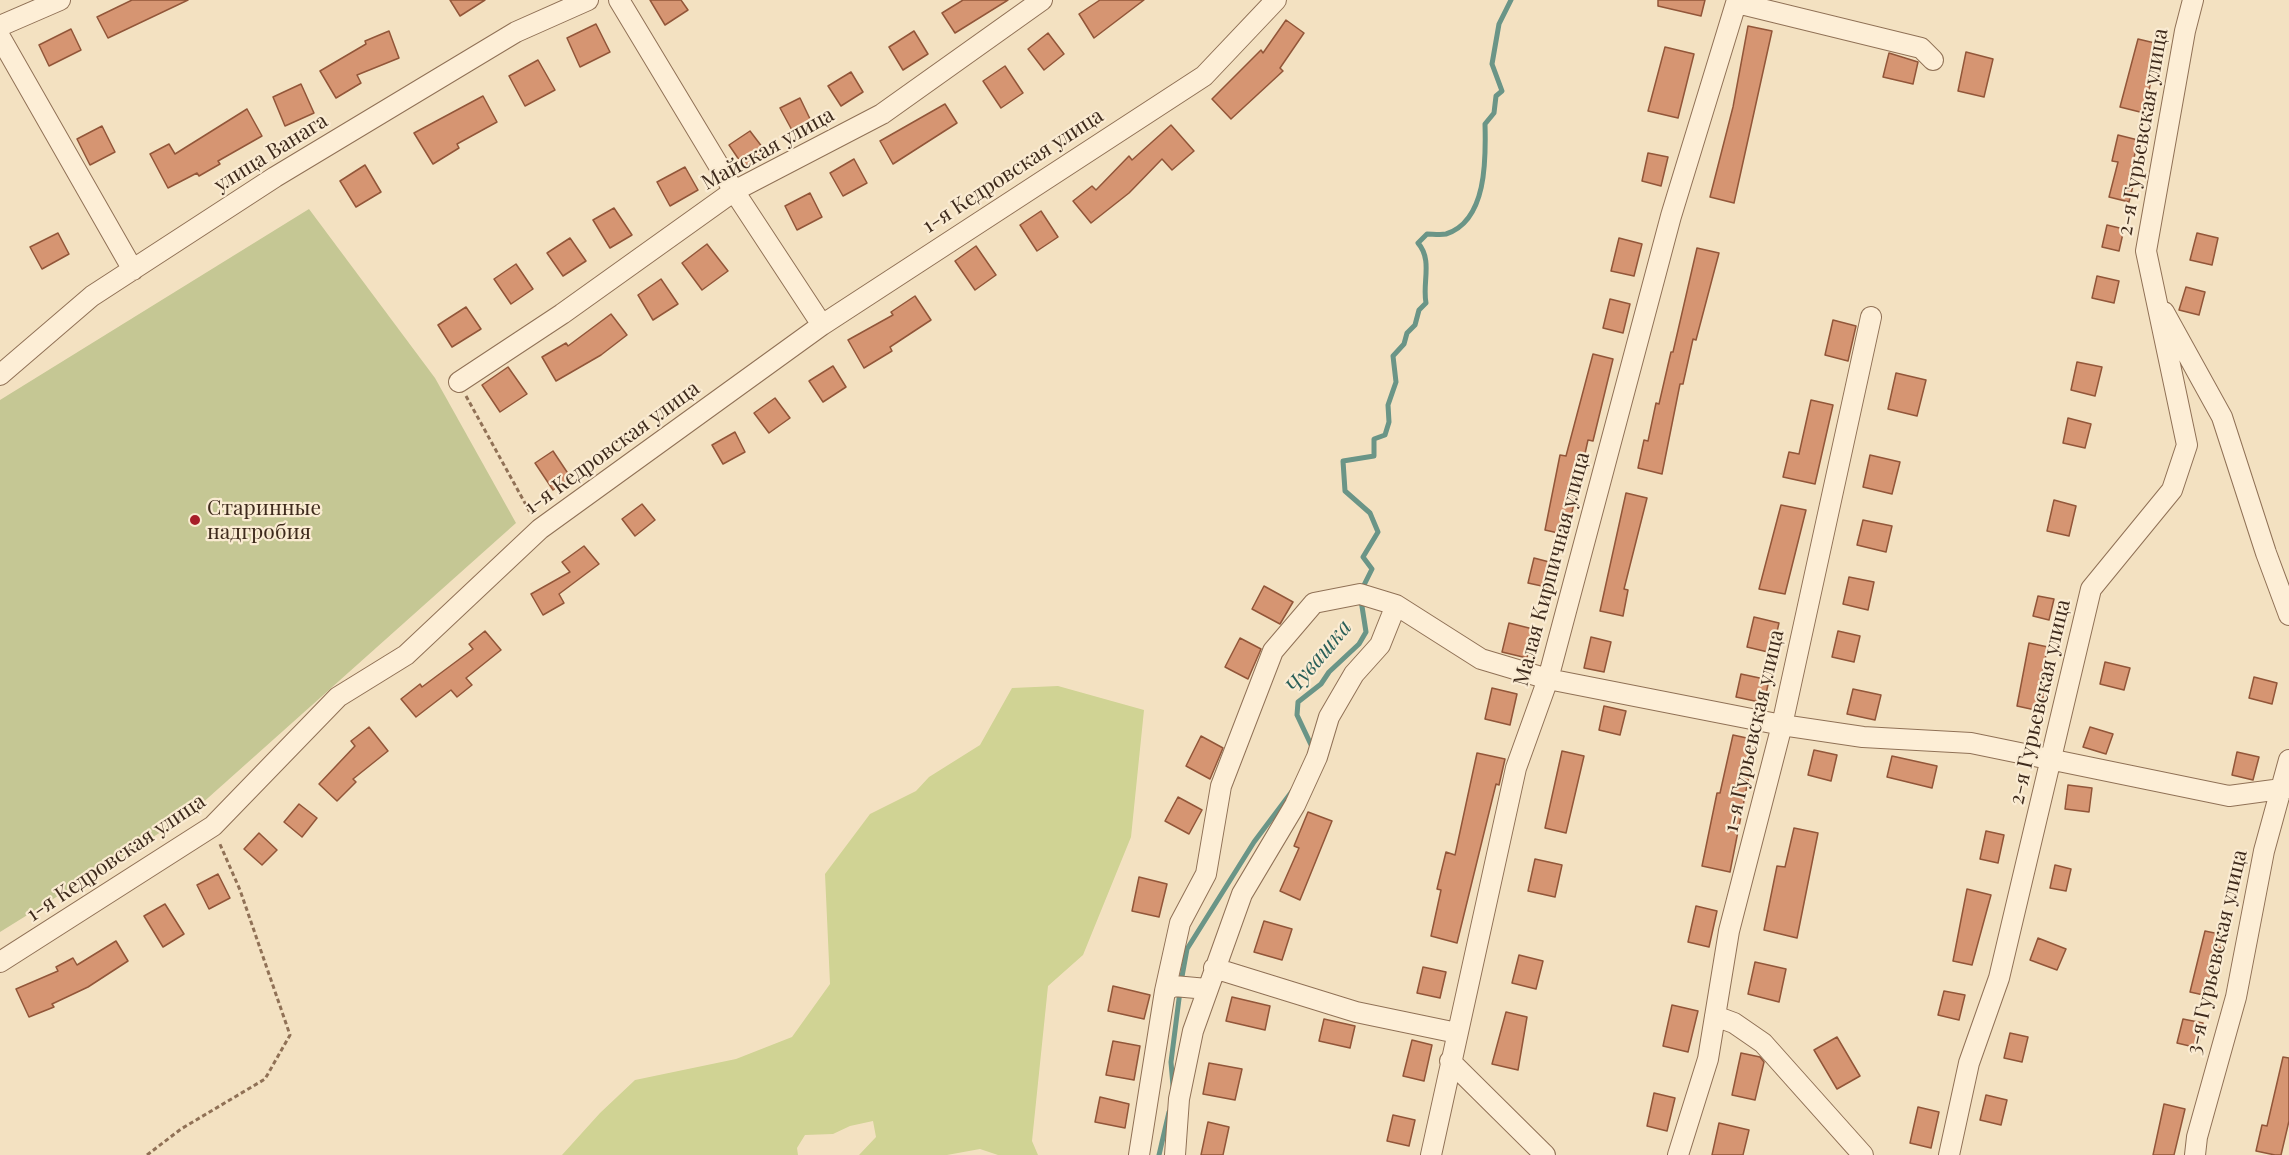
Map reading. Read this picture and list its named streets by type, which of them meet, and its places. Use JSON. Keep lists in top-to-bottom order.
{
  "streets": {
    "street": [
      "2-я Гурьевская улица",
      "Майская улица",
      "улица Ванага",
      "1-я Кедровская улица",
      "Малая Кирпичная улица",
      "1-я Гурьевская улица",
      "3-я Гурьевская улица"
    ]
  },
  "water": ["Чувашка"],
  "places": ["Старинные надгробия"]
}
